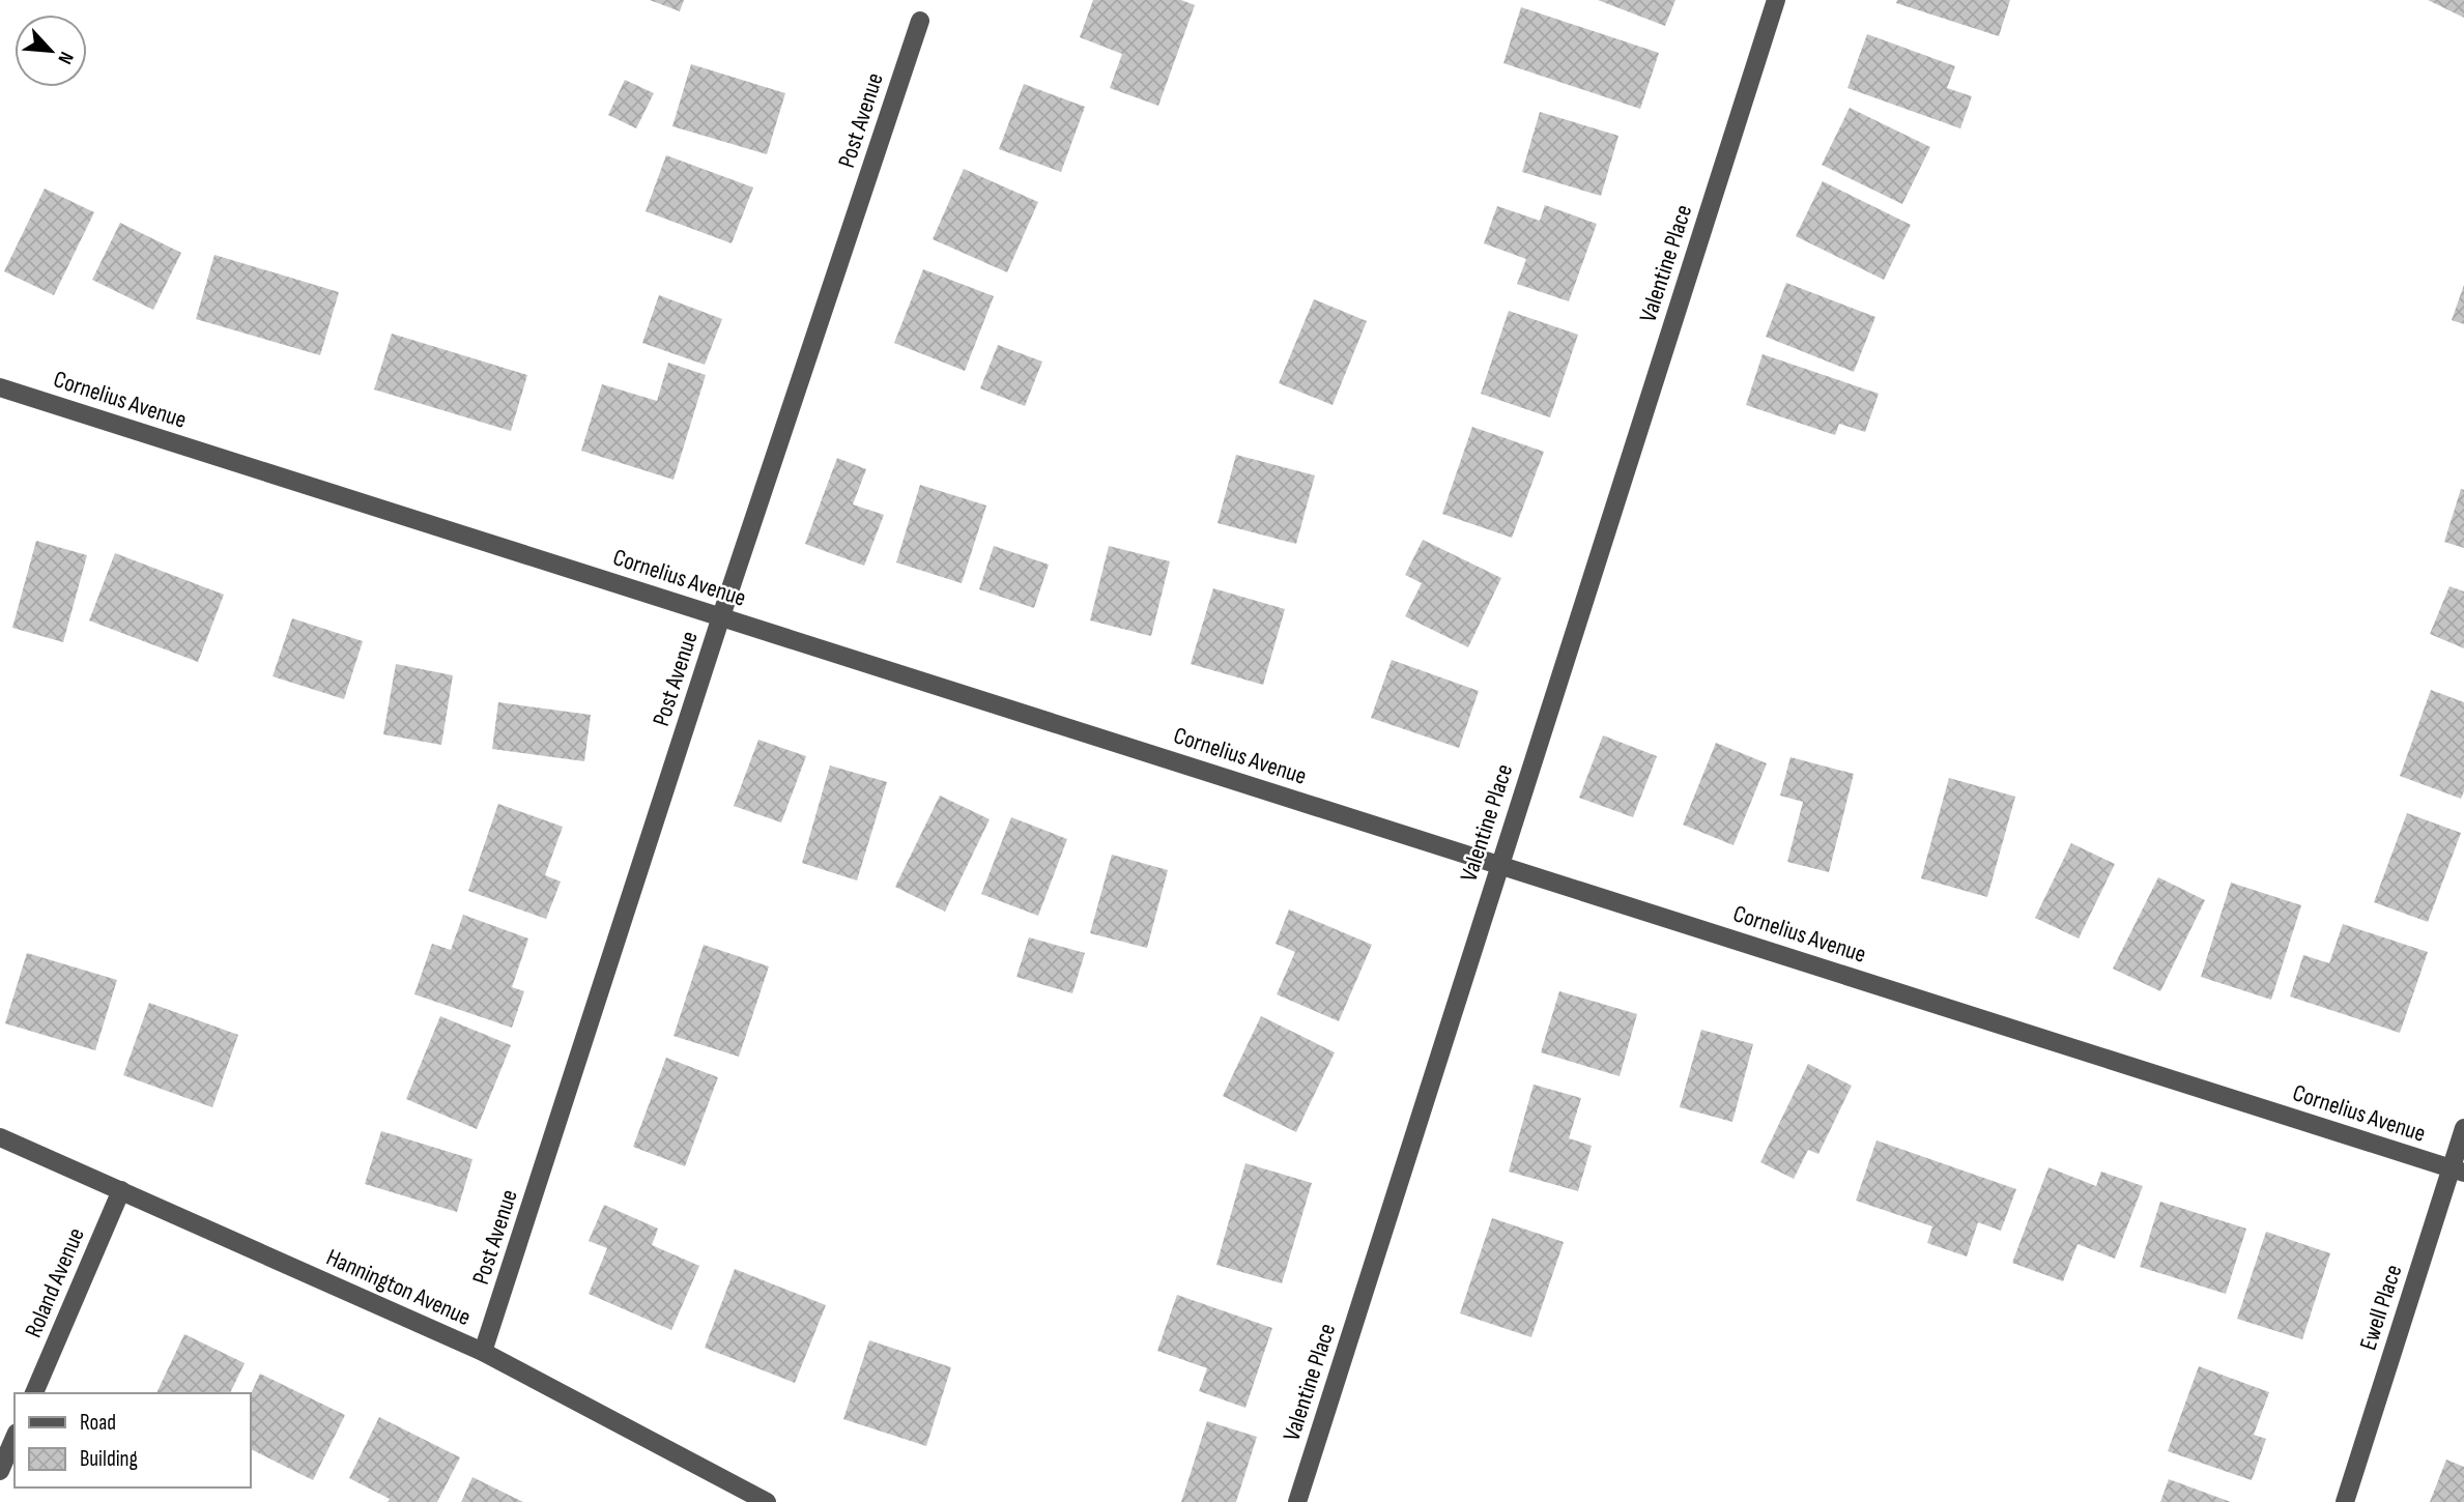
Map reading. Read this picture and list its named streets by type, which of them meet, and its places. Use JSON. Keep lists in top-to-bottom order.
{
  "streets": {
    "street": [
      "Post Avenue",
      "Valentine Place",
      "Cornelius Avenue",
      "Roland Avenue",
      "Hannington Avenue",
      "Ewell Place"
    ]
  },
  "crossings": [
    ["Post Avenue", "Cornelius Avenue"],
    ["Post Avenue", "Hannington Avenue"],
    ["Valentine Place", "Cornelius Avenue"],
    ["Cornelius Avenue", "Ewell Place"],
    ["Roland Avenue", "Hannington Avenue"]
  ],
  "legend": ["Road", "Building"],
  "north": "bottom right"
}
